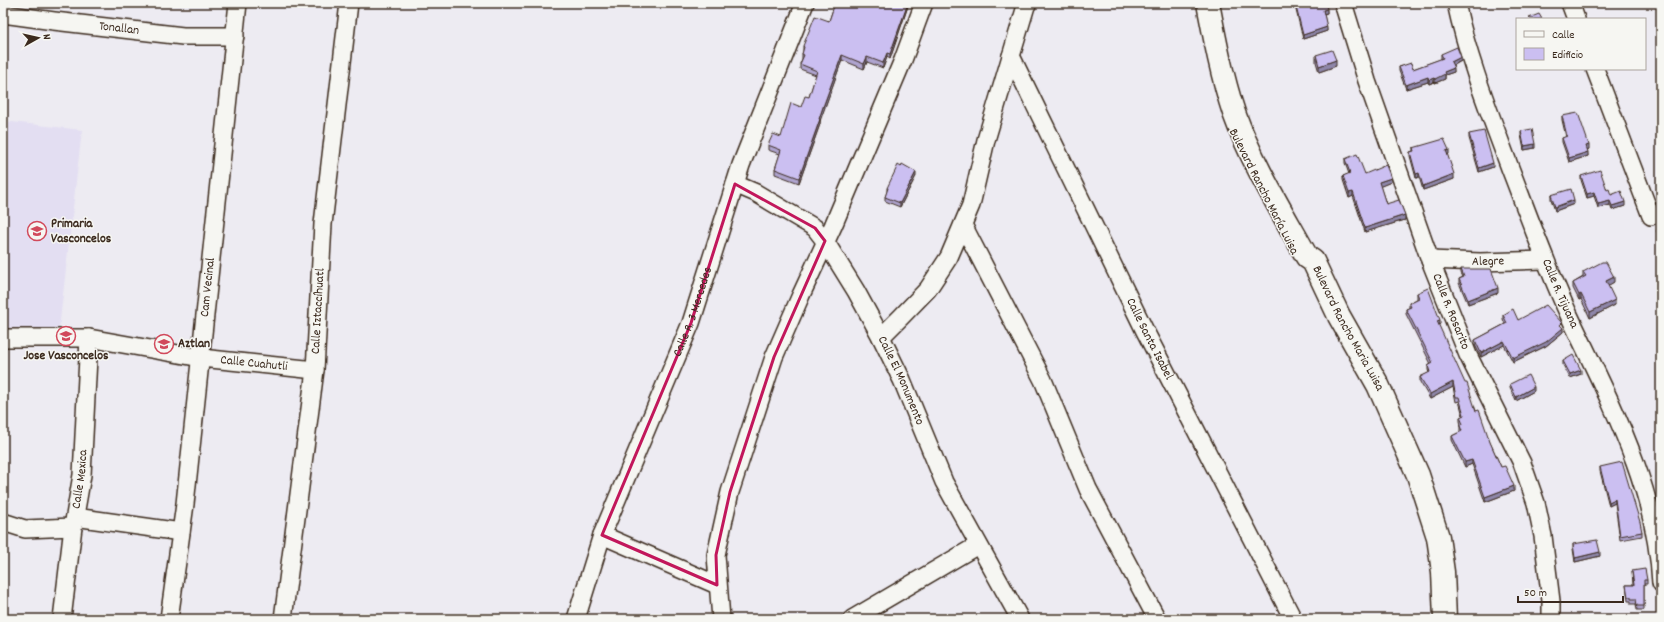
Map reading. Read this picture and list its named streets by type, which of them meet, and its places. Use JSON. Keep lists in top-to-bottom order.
{
  "streets": {
    "street": [
      "Tonallan",
      "Bulevard Rancho María Luisa",
      "Alegre",
      "Cam Vecinal",
      "Calle R. Tijuana",
      "Calle Iztaccíhuatl",
      "Calle R. 3 Mercedes",
      "Calle R. Rosarito",
      "Bulevard Rancho Maria Luisa",
      "Calle Santa Isabel",
      "Calle Cuahutli",
      "Calle El Monumento",
      "Calle Mexica"
    ]
  },
  "crossings": [
    ["Tonallan", "Cam Vecinal"],
    ["Alegre", "Calle R. Tijuana"],
    ["Alegre", "Calle R. Rosarito"],
    ["Cam Vecinal", "Calle Cuahutli"],
    ["Calle Iztaccíhuatl", "Calle Cuahutli"],
    ["Calle R. 3 Mercedes", "Calle El Monumento"],
    ["Calle Cuahutli", "Calle Mexica"]
  ],
  "places": {
    "school or university": ["Primaria Vasconcelos", "Jose Vasconcelos", "Aztlan"]
  },
  "legend": ["Calle", "Edificio"],
  "scale_bar": "50 m",
  "north": "right"
}
